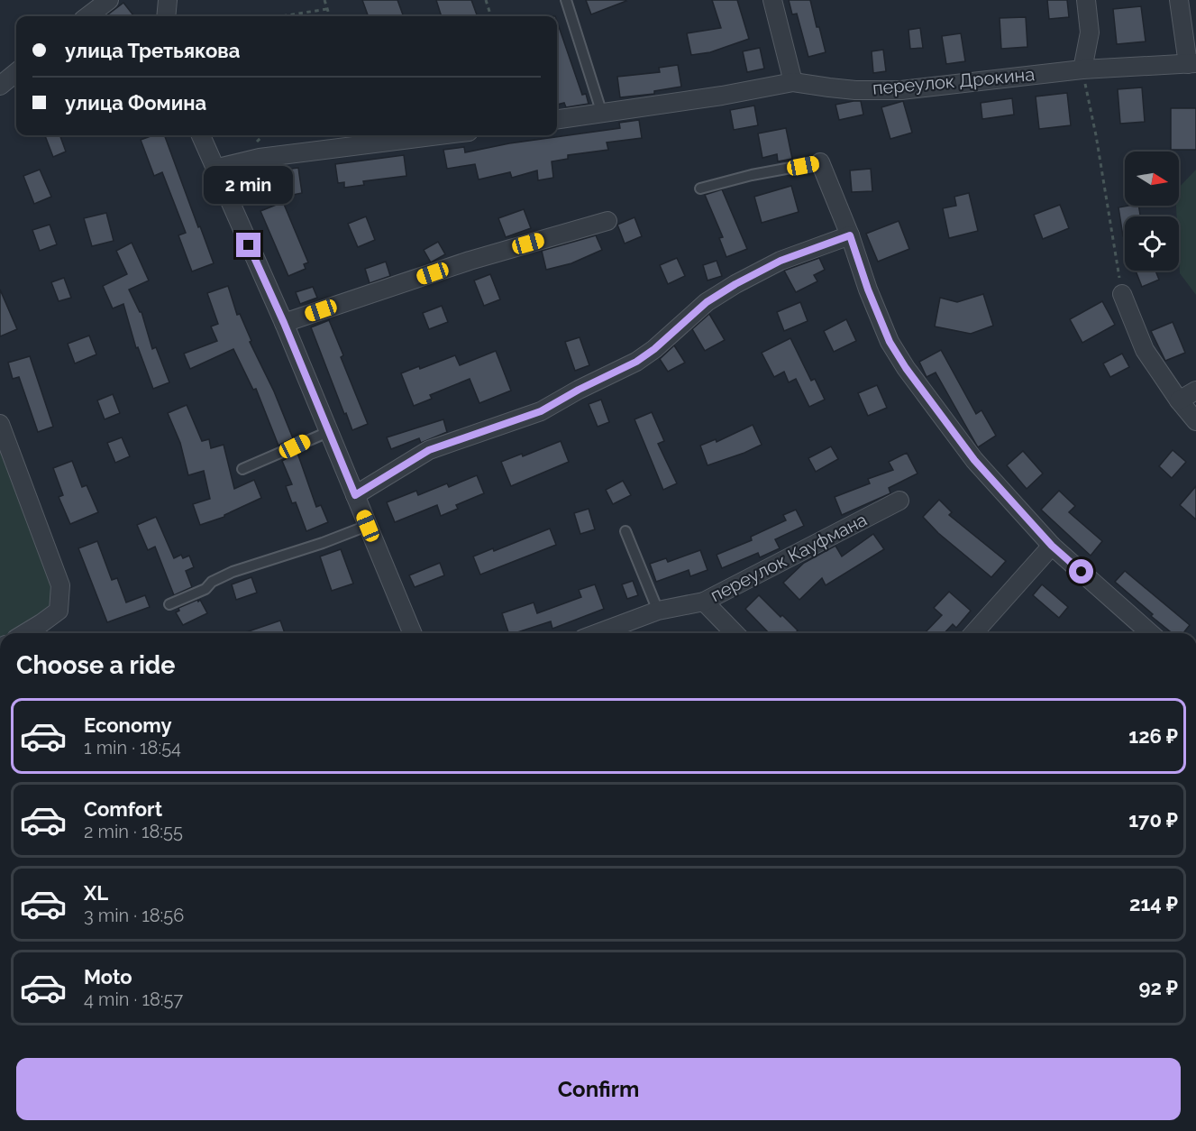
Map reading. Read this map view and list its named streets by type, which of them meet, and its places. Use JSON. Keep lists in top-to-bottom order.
{
  "streets": {
    "street": ["переулок Дрокина", "переулок Кауфмана"]
  },
  "north": "right",
  "page": {
    "banner": ["улица Третьякова", "улица Фомина"],
    "bubble": "2 min",
    "heading": "Choose a ride",
    "list": [
      {
        "name": "Economy",
        "note": "1 min · 18:54",
        "value": "126 ₽"
      },
      {
        "name": "Comfort",
        "note": "2 min · 18:55",
        "value": "170 ₽"
      },
      {
        "name": "XL",
        "note": "3 min · 18:56",
        "value": "214 ₽"
      },
      {
        "name": "Moto",
        "note": "4 min · 18:57",
        "value": "92 ₽"
      }
    ],
    "buttons": "Confirm"
  }
}
